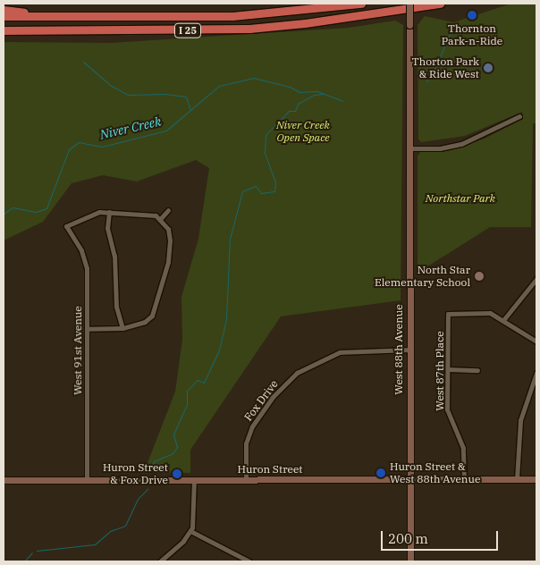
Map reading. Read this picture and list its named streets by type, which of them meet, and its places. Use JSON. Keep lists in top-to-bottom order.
{
  "streets": {
    "highway": ["I 25"],
    "main road": ["West 88th Avenue", "Huron Street"],
    "street": ["West 91st Avenue", "West 87th Place", "Fox Drive"]
  },
  "crossings": [
    ["West 88th Avenue", "Fox Drive"],
    ["West 88th Avenue", "Huron Street"],
    ["West 91st Avenue", "Huron Street"],
    ["West 87th Place", "Huron Street"],
    ["Fox Drive", "Huron Street"]
  ],
  "water": ["Niver Creek"],
  "parks": ["Niver Creek Open Space", "Northstar Park"],
  "places": [
    "Thornton Park-n-Ride",
    "Thorton Park & Ride West",
    "North Star Elementary School",
    "Huron Street & West 88th Avenue",
    "Huron Street & Fox Drive"
  ],
  "scale_bar": "200 m"
}
